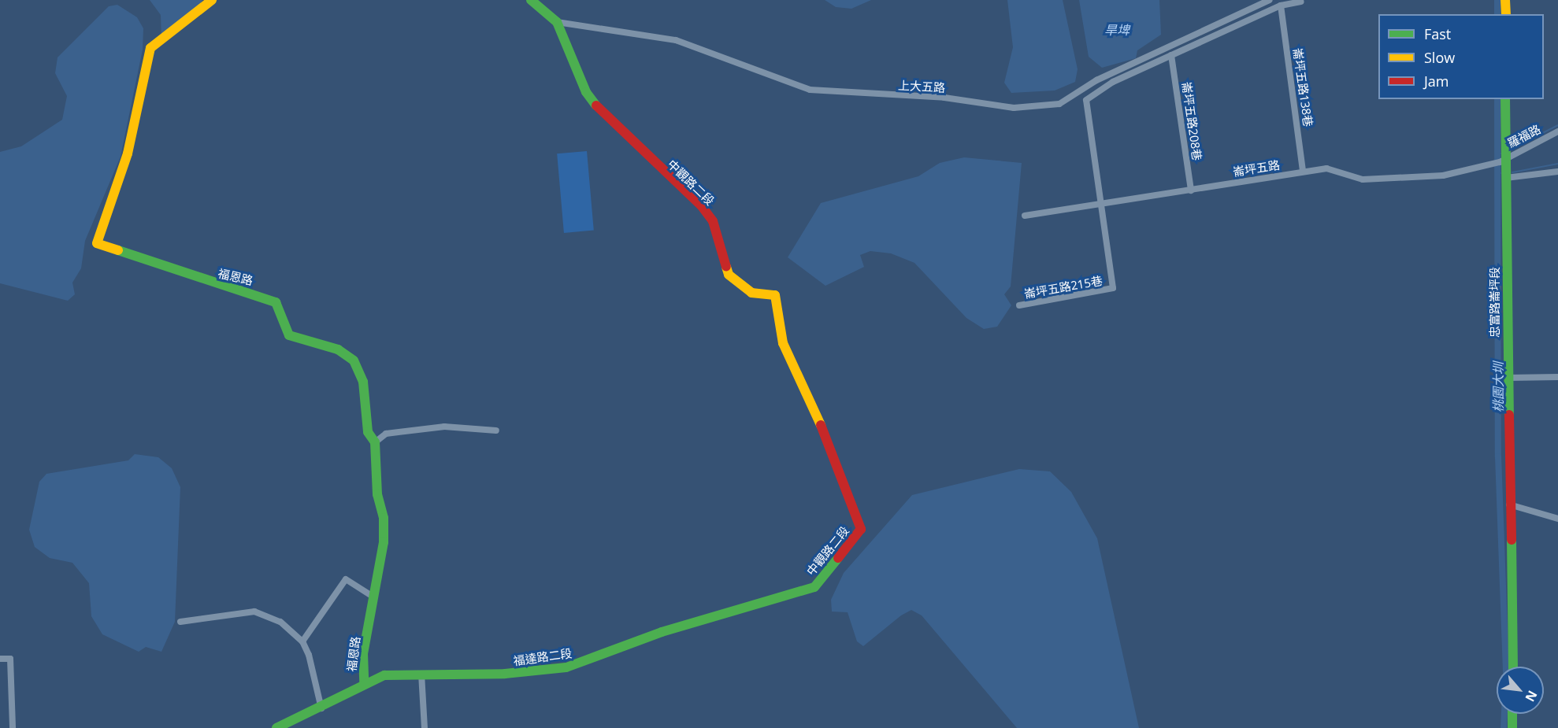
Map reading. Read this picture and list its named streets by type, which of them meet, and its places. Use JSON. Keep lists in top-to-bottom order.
{
  "streets": {
    "street": [
      "上大五路",
      "崙坪五路138巷",
      "崙坪五路208巷",
      "羅福路",
      "崙坪五路",
      "中觀路二段",
      "福恩路",
      "崙坪五路215巷",
      "忠富路崙坪段",
      "福達路二段"
    ]
  },
  "crossings": [
    ["上大五路", "中觀路二段"],
    ["崙坪五路138巷", "崙坪五路"],
    ["崙坪五路208巷", "崙坪五路"],
    ["羅福路", "崙坪五路"],
    ["羅福路", "忠富路崙坪段"],
    ["崙坪五路", "崙坪五路215巷"],
    ["崙坪五路", "忠富路崙坪段"],
    ["中觀路二段", "福達路二段"],
    ["福恩路", "福達路二段"]
  ],
  "water": ["旱埤", "桃園大圳"],
  "legend": ["Fast", "Slow", "Jam"],
  "north": "bottom right"
}
